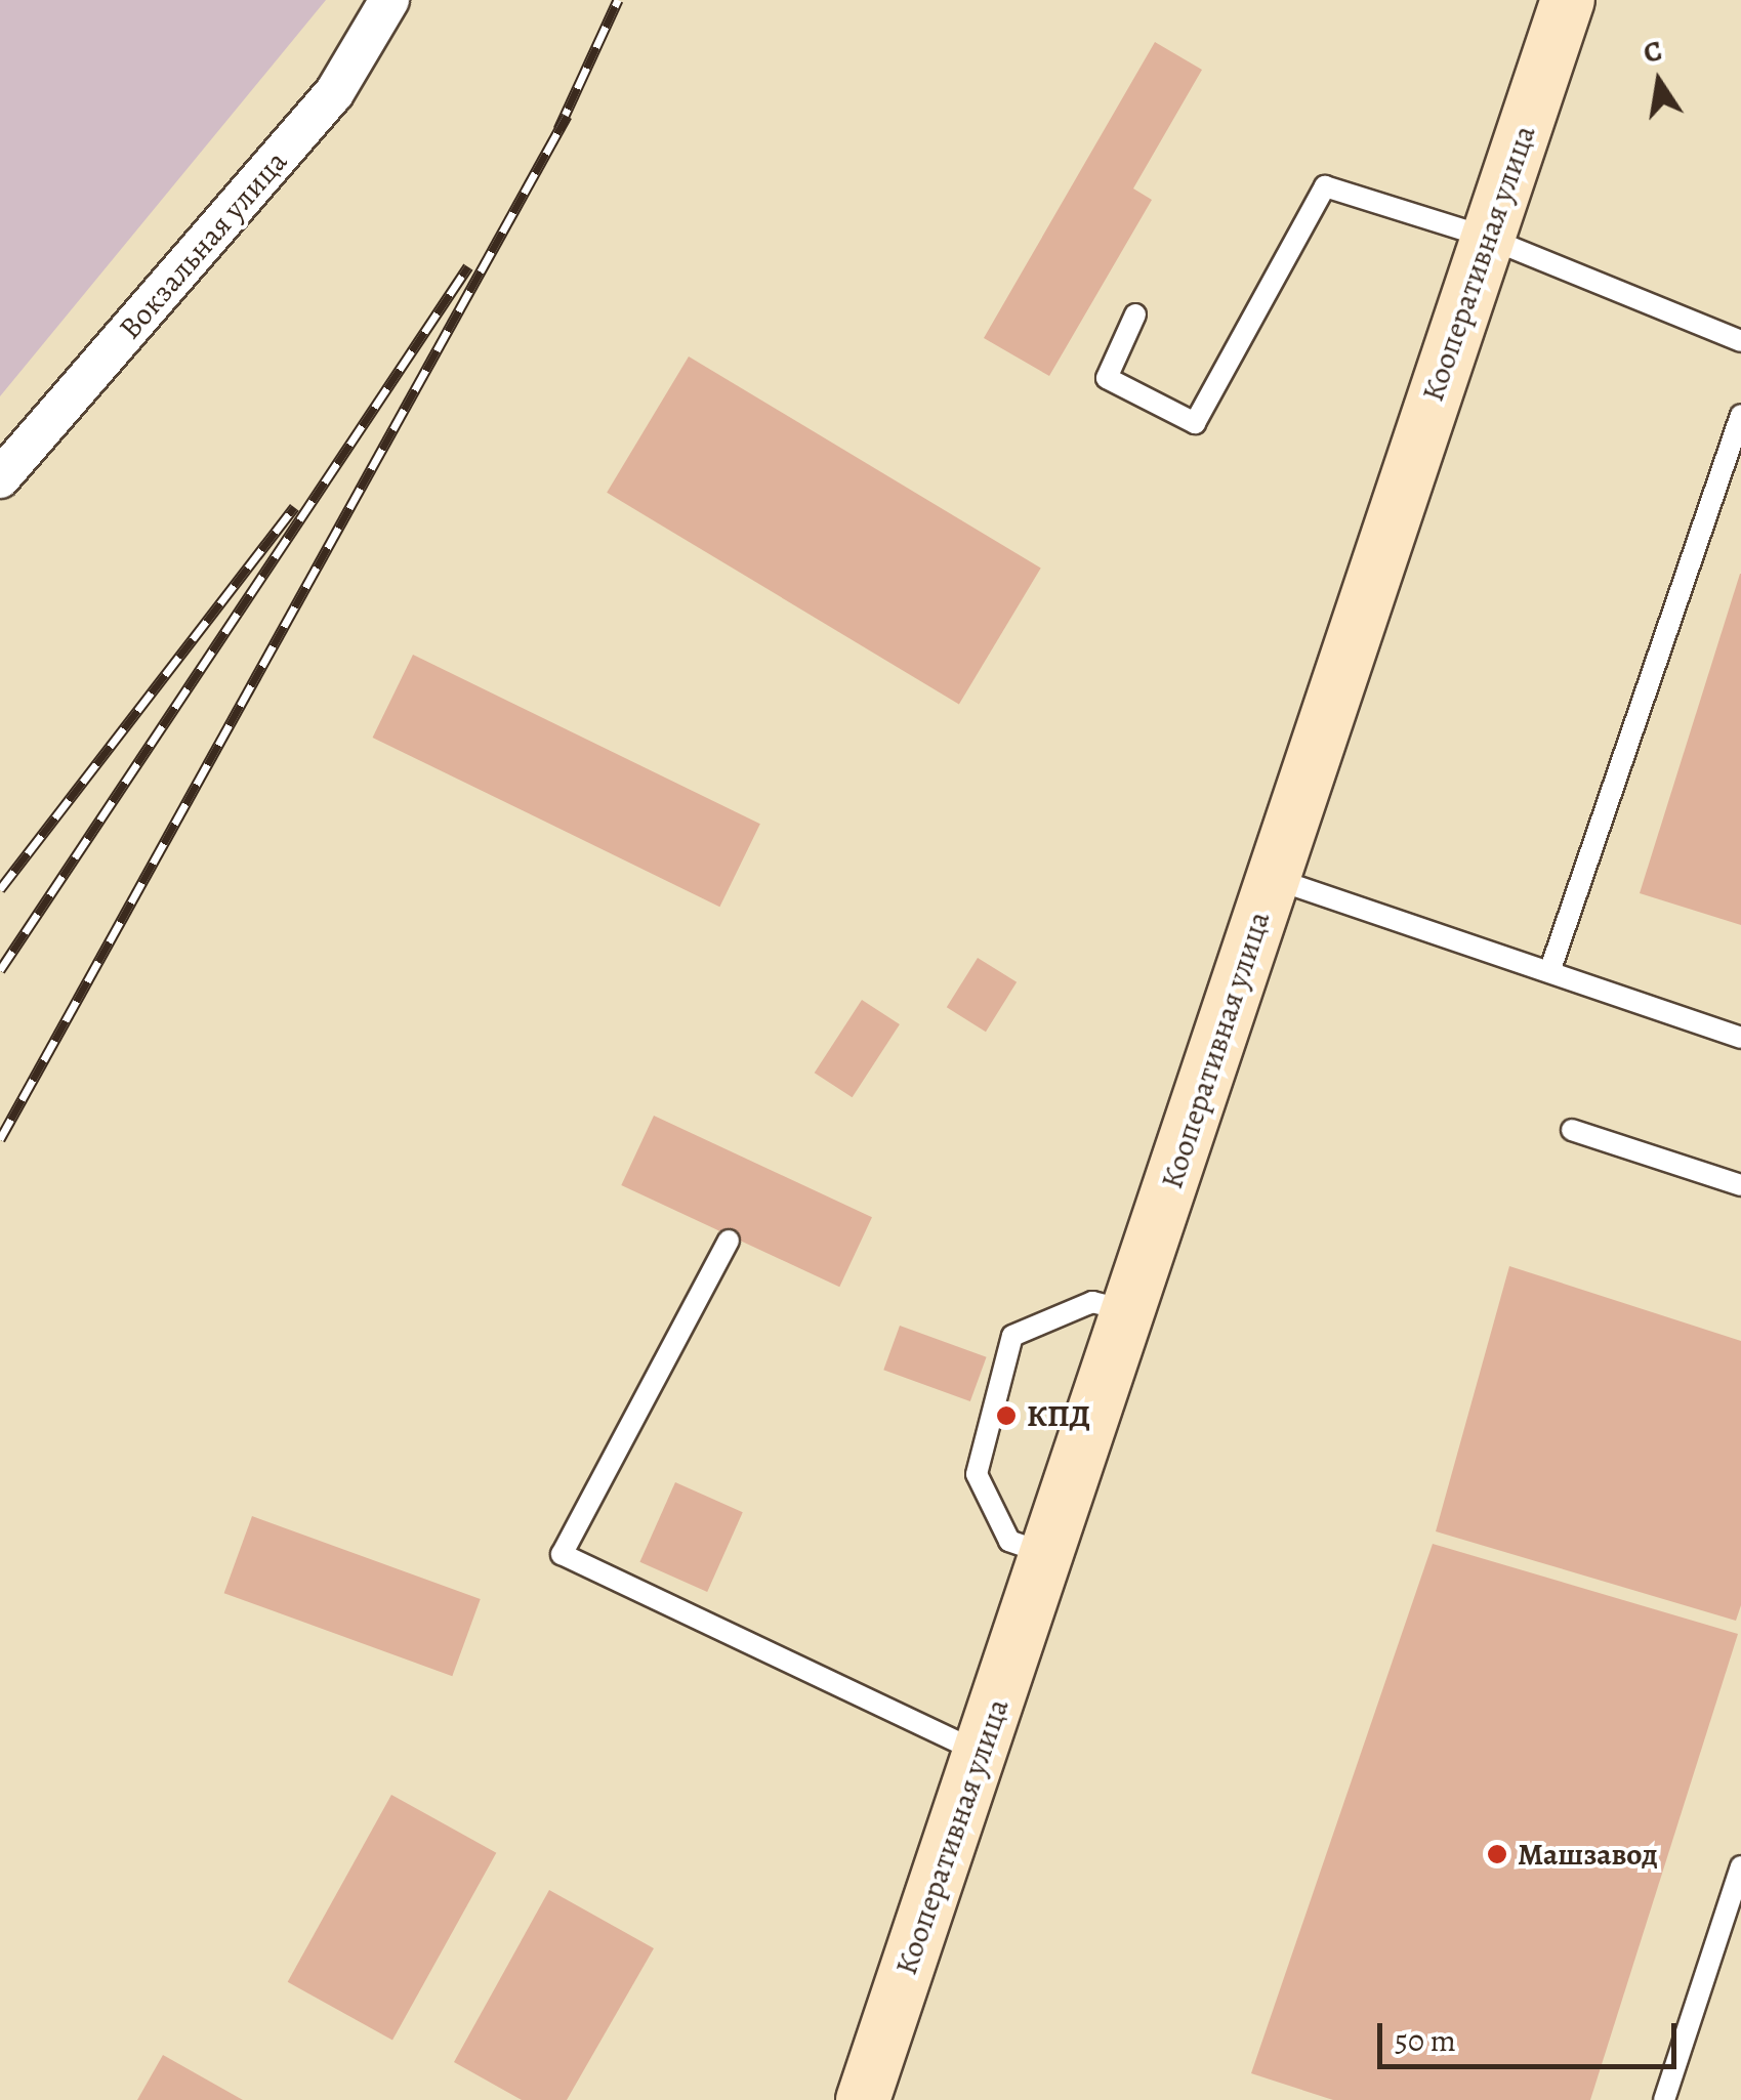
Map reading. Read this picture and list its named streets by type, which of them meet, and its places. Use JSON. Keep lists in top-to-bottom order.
{
  "streets": {
    "main road": ["Кооперативная улица"],
    "street": ["Вокзальная улица"]
  },
  "places": ["КПД", "Машзавод"],
  "scale_bar": "50 m",
  "north": "top"
}
